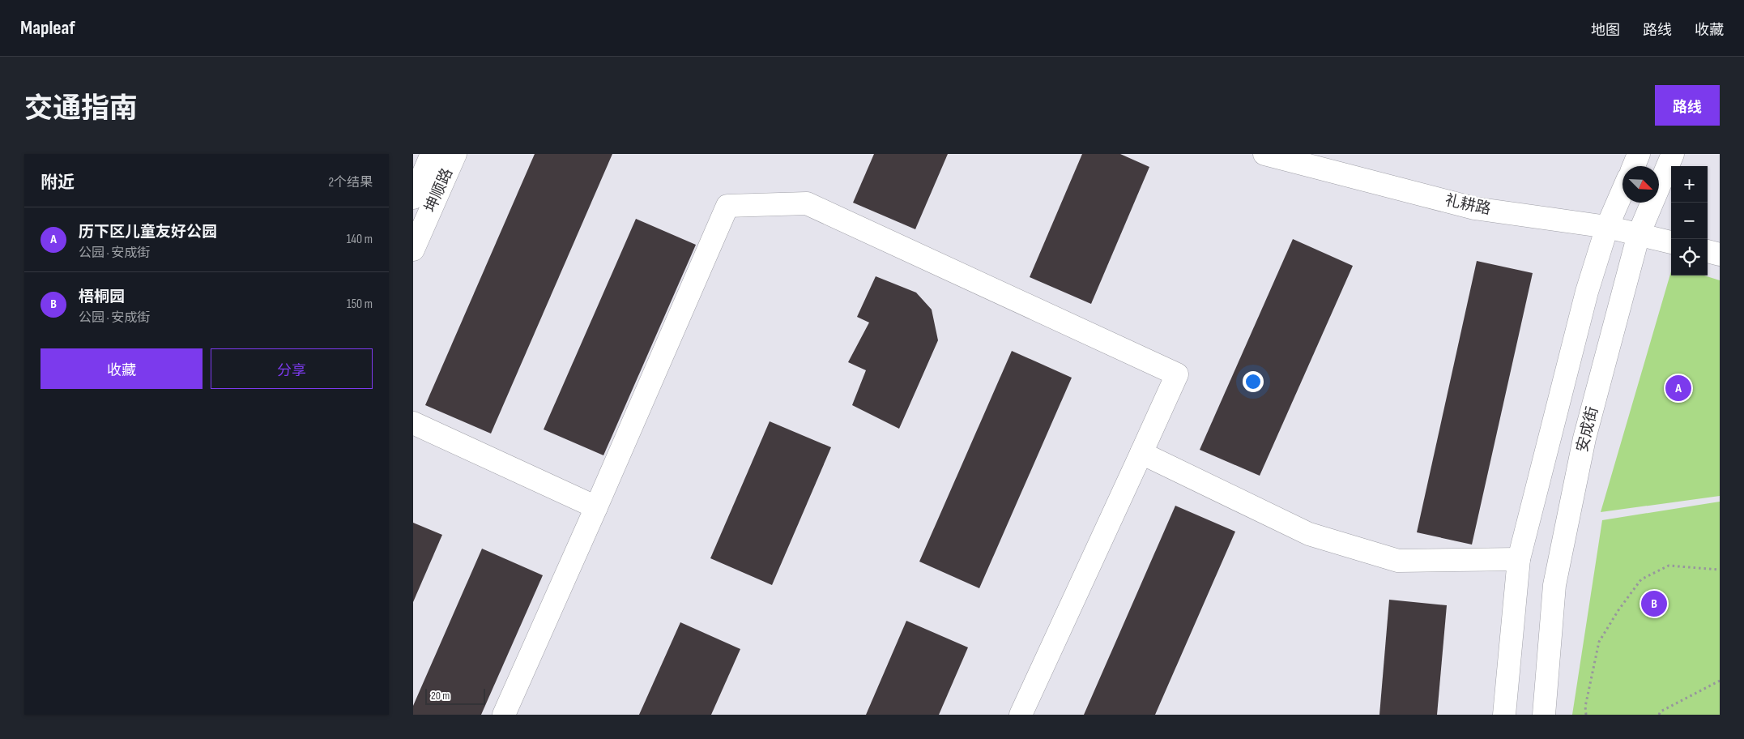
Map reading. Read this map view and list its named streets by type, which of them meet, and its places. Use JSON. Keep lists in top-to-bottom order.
{
  "streets": {
    "street": ["坤顺路", "礼耕路", "安成街"]
  },
  "crossings": [
    ["礼耕路", "安成街"]
  ],
  "scale_bar": "20 m",
  "north": "bottom right",
  "page": {
    "header": "Mapleaf",
    "nav": ["地图", "路线", "收藏"],
    "title": "交通指南",
    "buttons": [
      "路线",
      ["收藏", "分享"]
    ],
    "heading": ["附近", "2个结果"],
    "map_buttons": ["+", "−"],
    "list": [
      {
        "mark": "A",
        "name": "历下区儿童友好公园",
        "note": "公园 · 安成街",
        "value": "140 m"
      },
      {
        "mark": "B",
        "name": "梧桐园",
        "note": "公园 · 安成街",
        "value": "150 m"
      }
    ],
    "pins": ["A", "B"],
    "scale": "20 m"
  }
}
